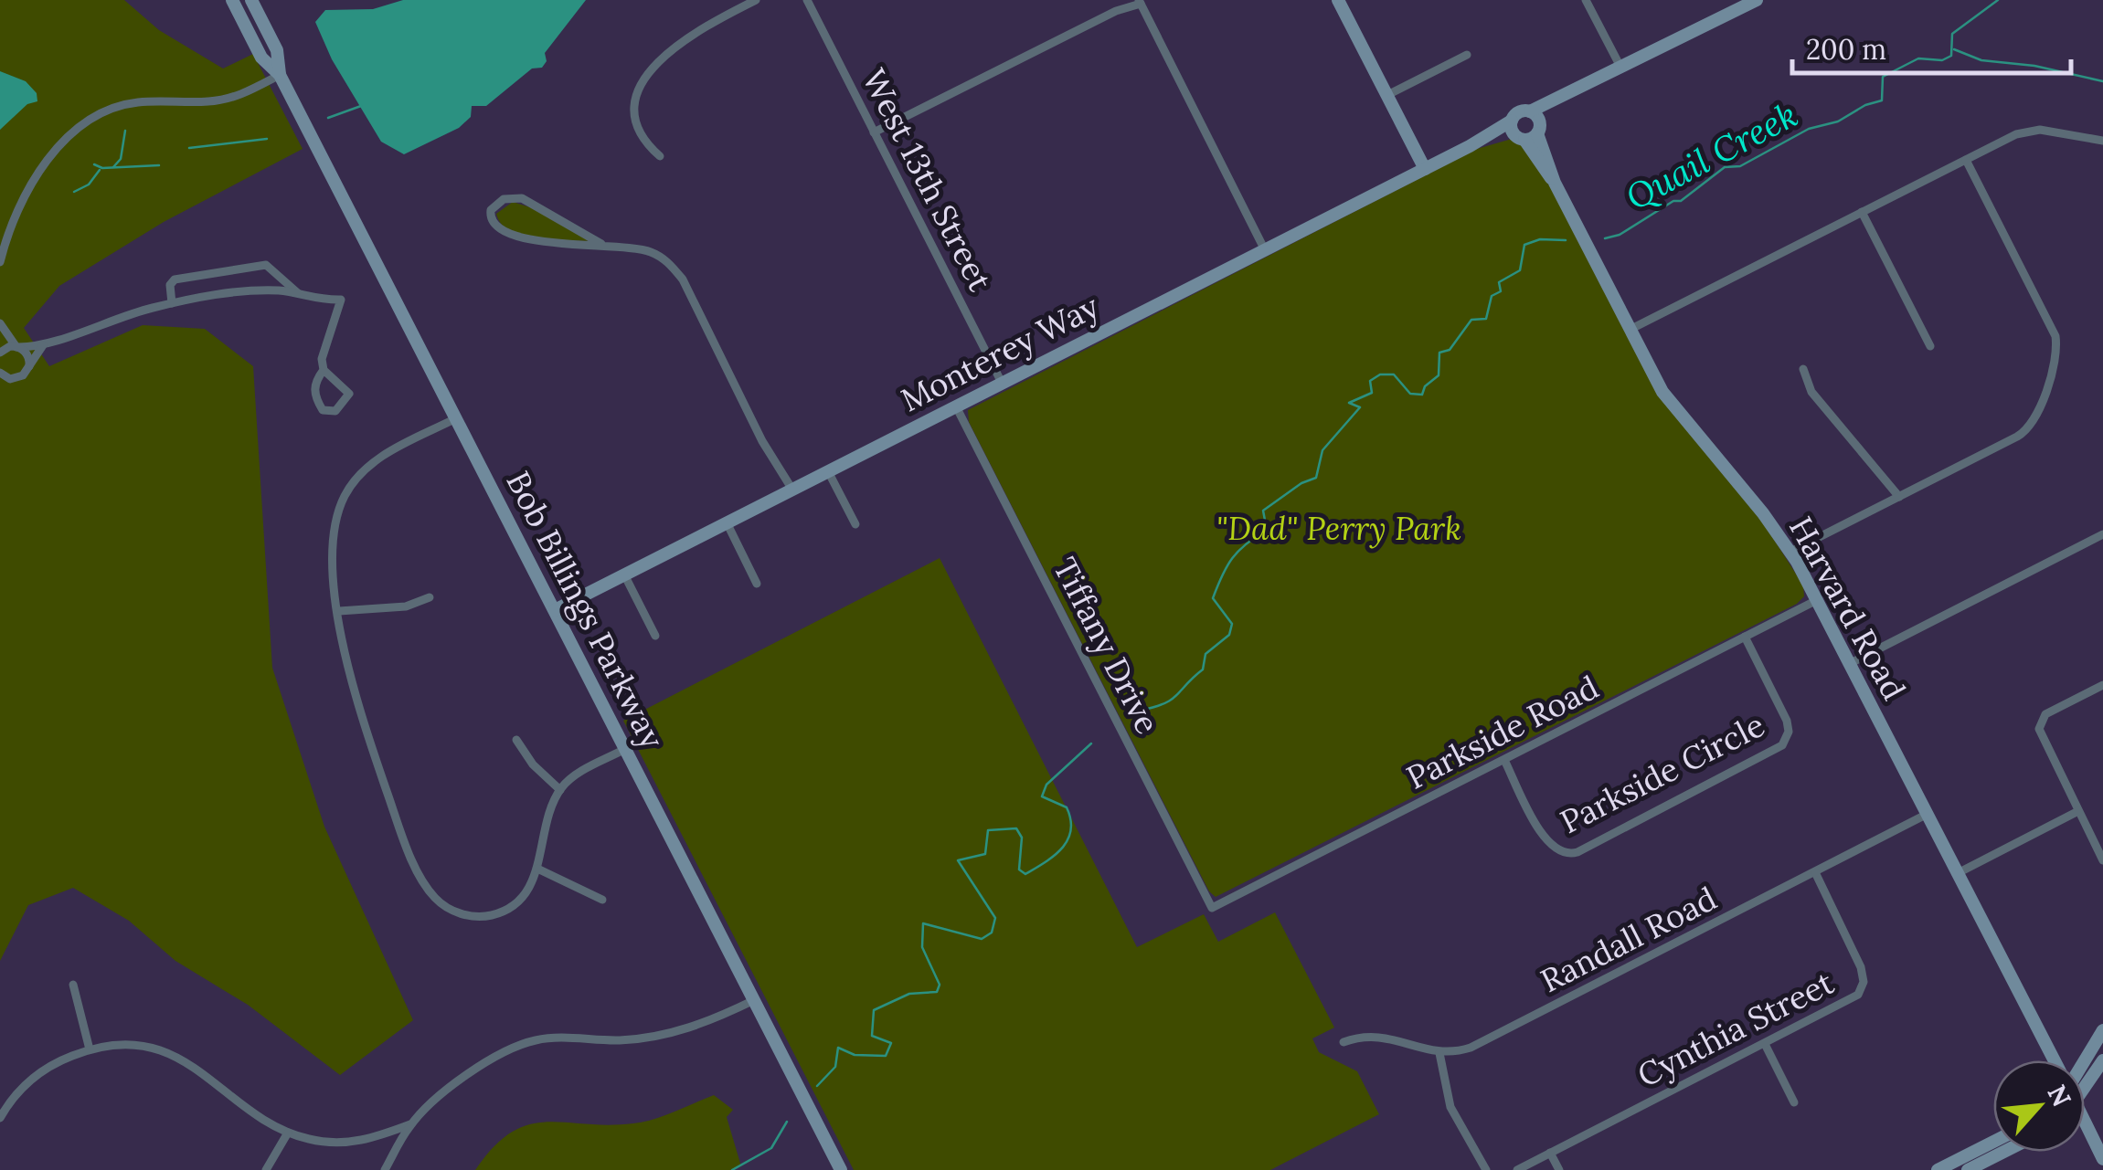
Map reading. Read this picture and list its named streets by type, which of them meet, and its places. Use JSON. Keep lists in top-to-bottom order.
{
  "streets": {
    "street": [
      "West 13th Street",
      "Monterey Way",
      "Harvard Road",
      "Bob Billings Parkway",
      "Tiffany Drive",
      "Parkside Road",
      "Parkside Circle",
      "Randall Road",
      "Cynthia Street"
    ]
  },
  "crossings": [
    ["West 13th Street", "Monterey Way"],
    ["Monterey Way", "Harvard Road"],
    ["Monterey Way", "Bob Billings Parkway"],
    ["Monterey Way", "Tiffany Drive"],
    ["Harvard Road", "Parkside Road"],
    ["Harvard Road", "Randall Road"],
    ["Tiffany Drive", "Parkside Road"],
    ["Parkside Road", "Parkside Circle"],
    ["Randall Road", "Cynthia Street"]
  ],
  "water": ["Quail Creek"],
  "parks": ["\"Dad\" Perry Park"],
  "scale_bar": "200 m",
  "north": "top right"
}
